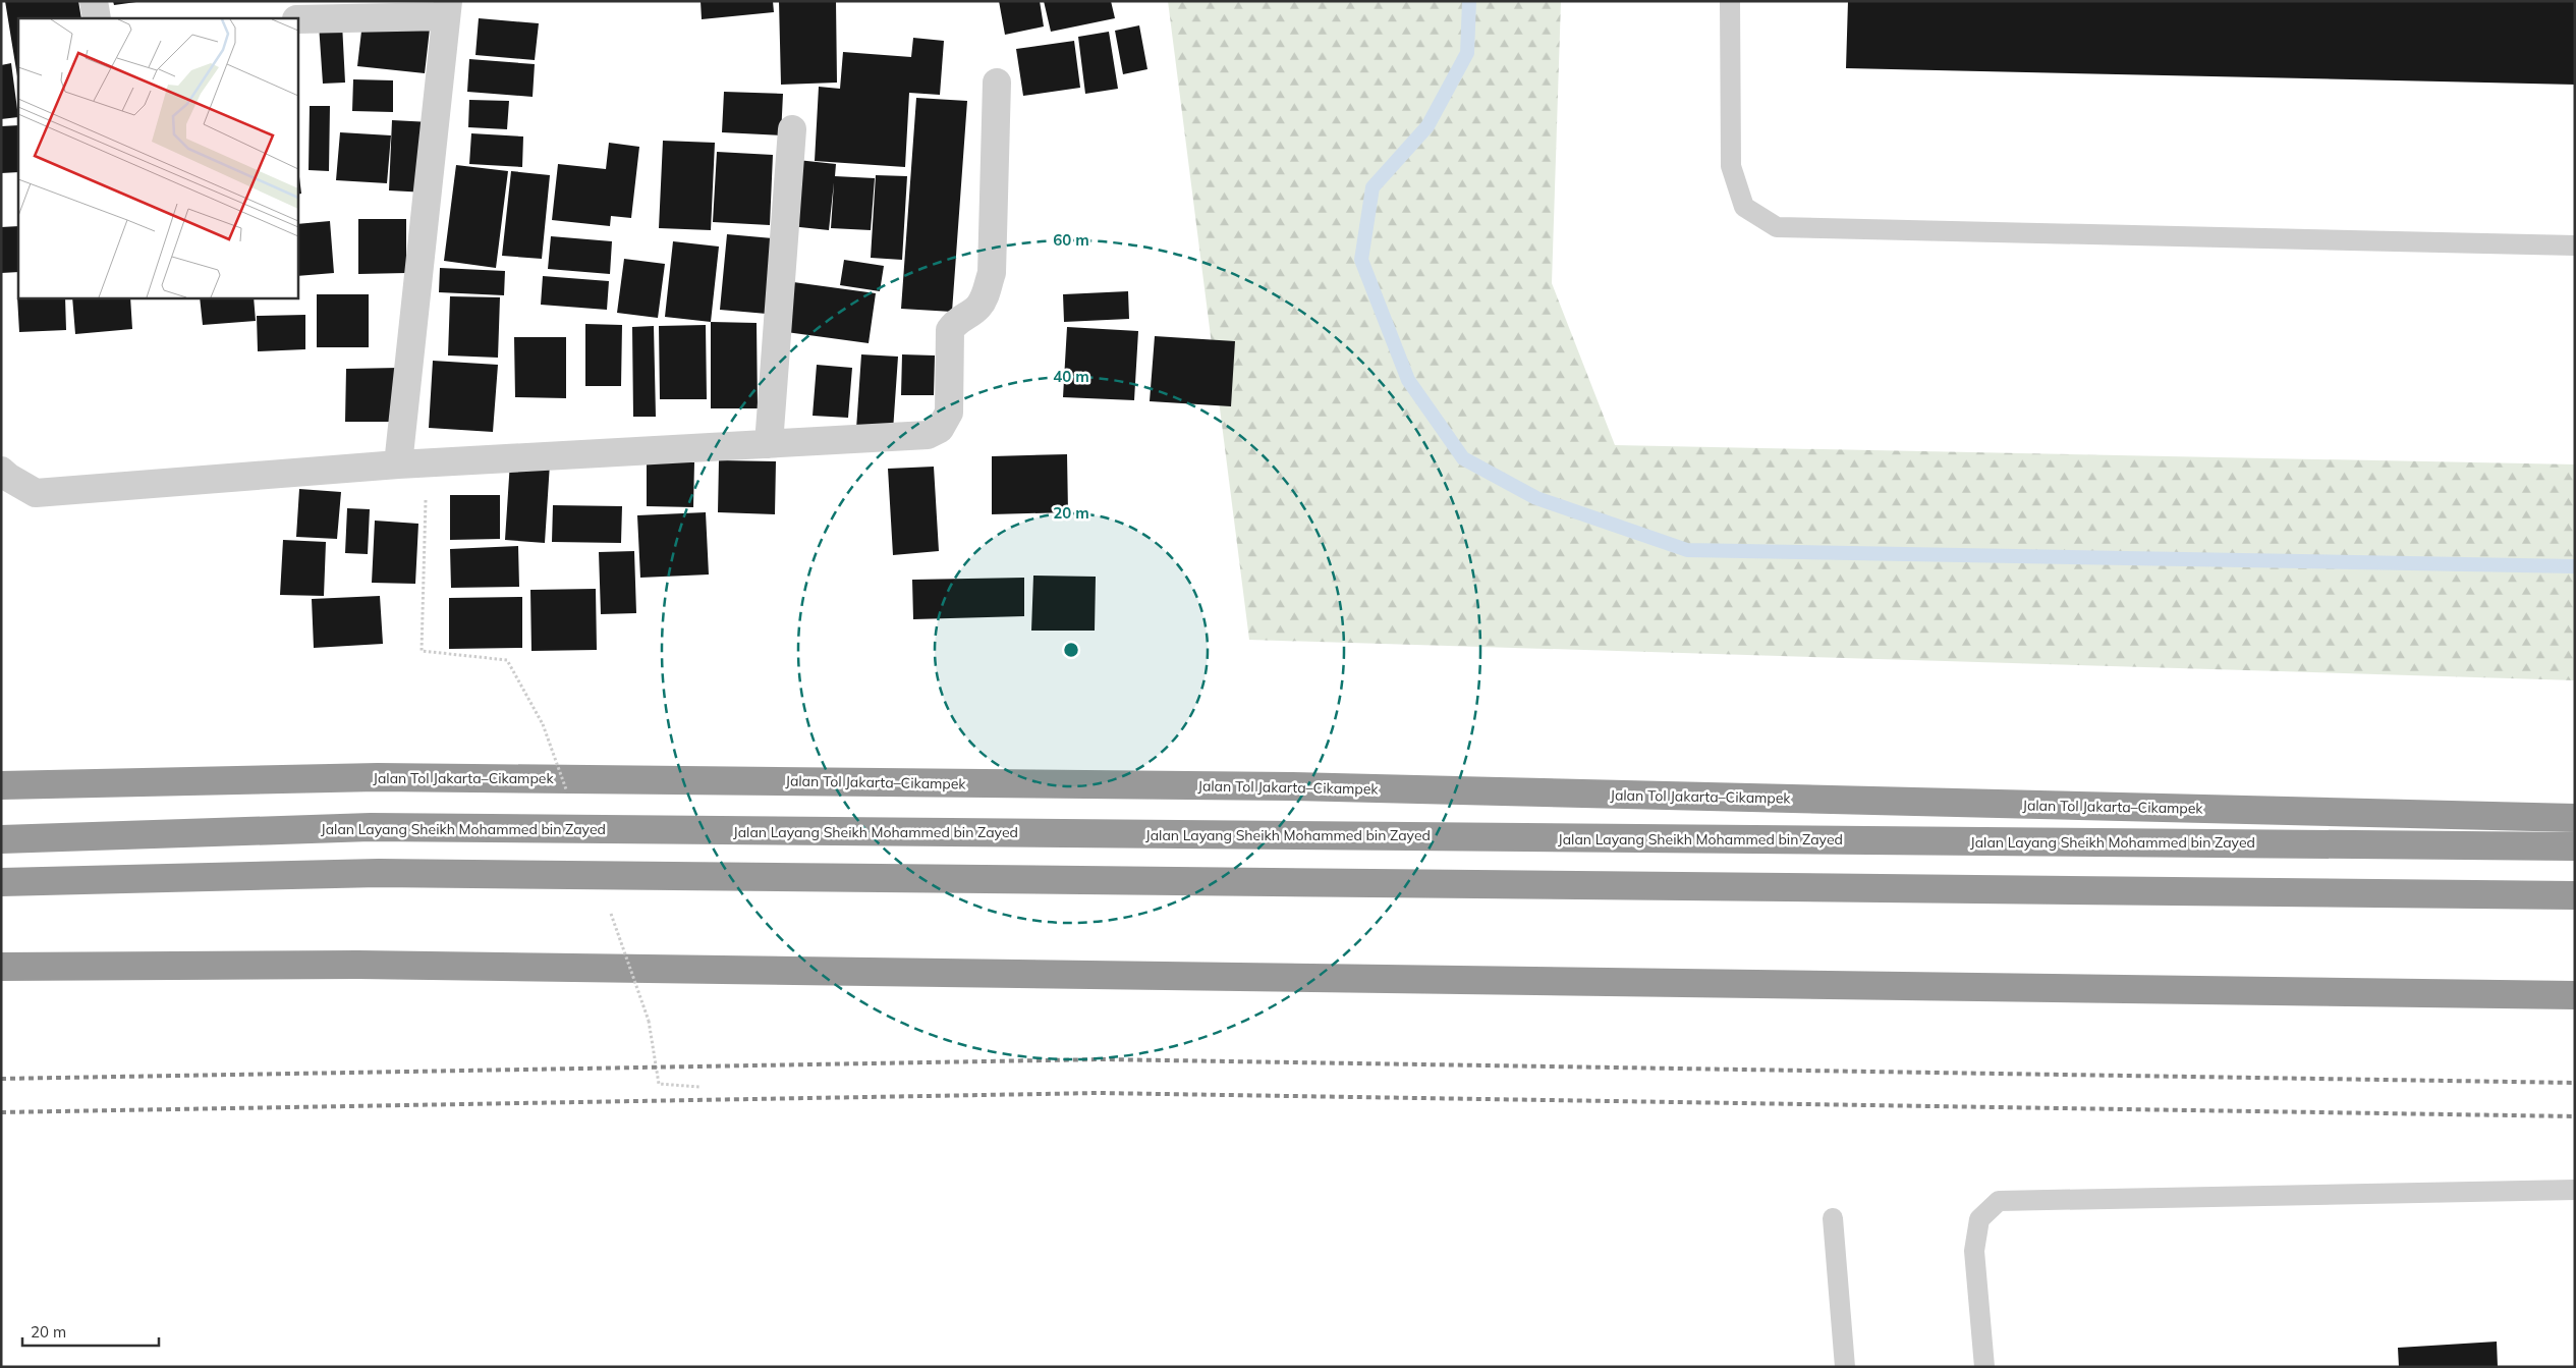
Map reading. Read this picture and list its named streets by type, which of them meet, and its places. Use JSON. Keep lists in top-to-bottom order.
{
  "streets": {
    "highway": ["Jalan Tol Jakarta–Cikampek", "Jalan Layang Sheikh Mohammed bin Zayed"]
  },
  "scale_bar": "20 m",
  "rings": ["60 m", "40 m", "20 m"]
}
